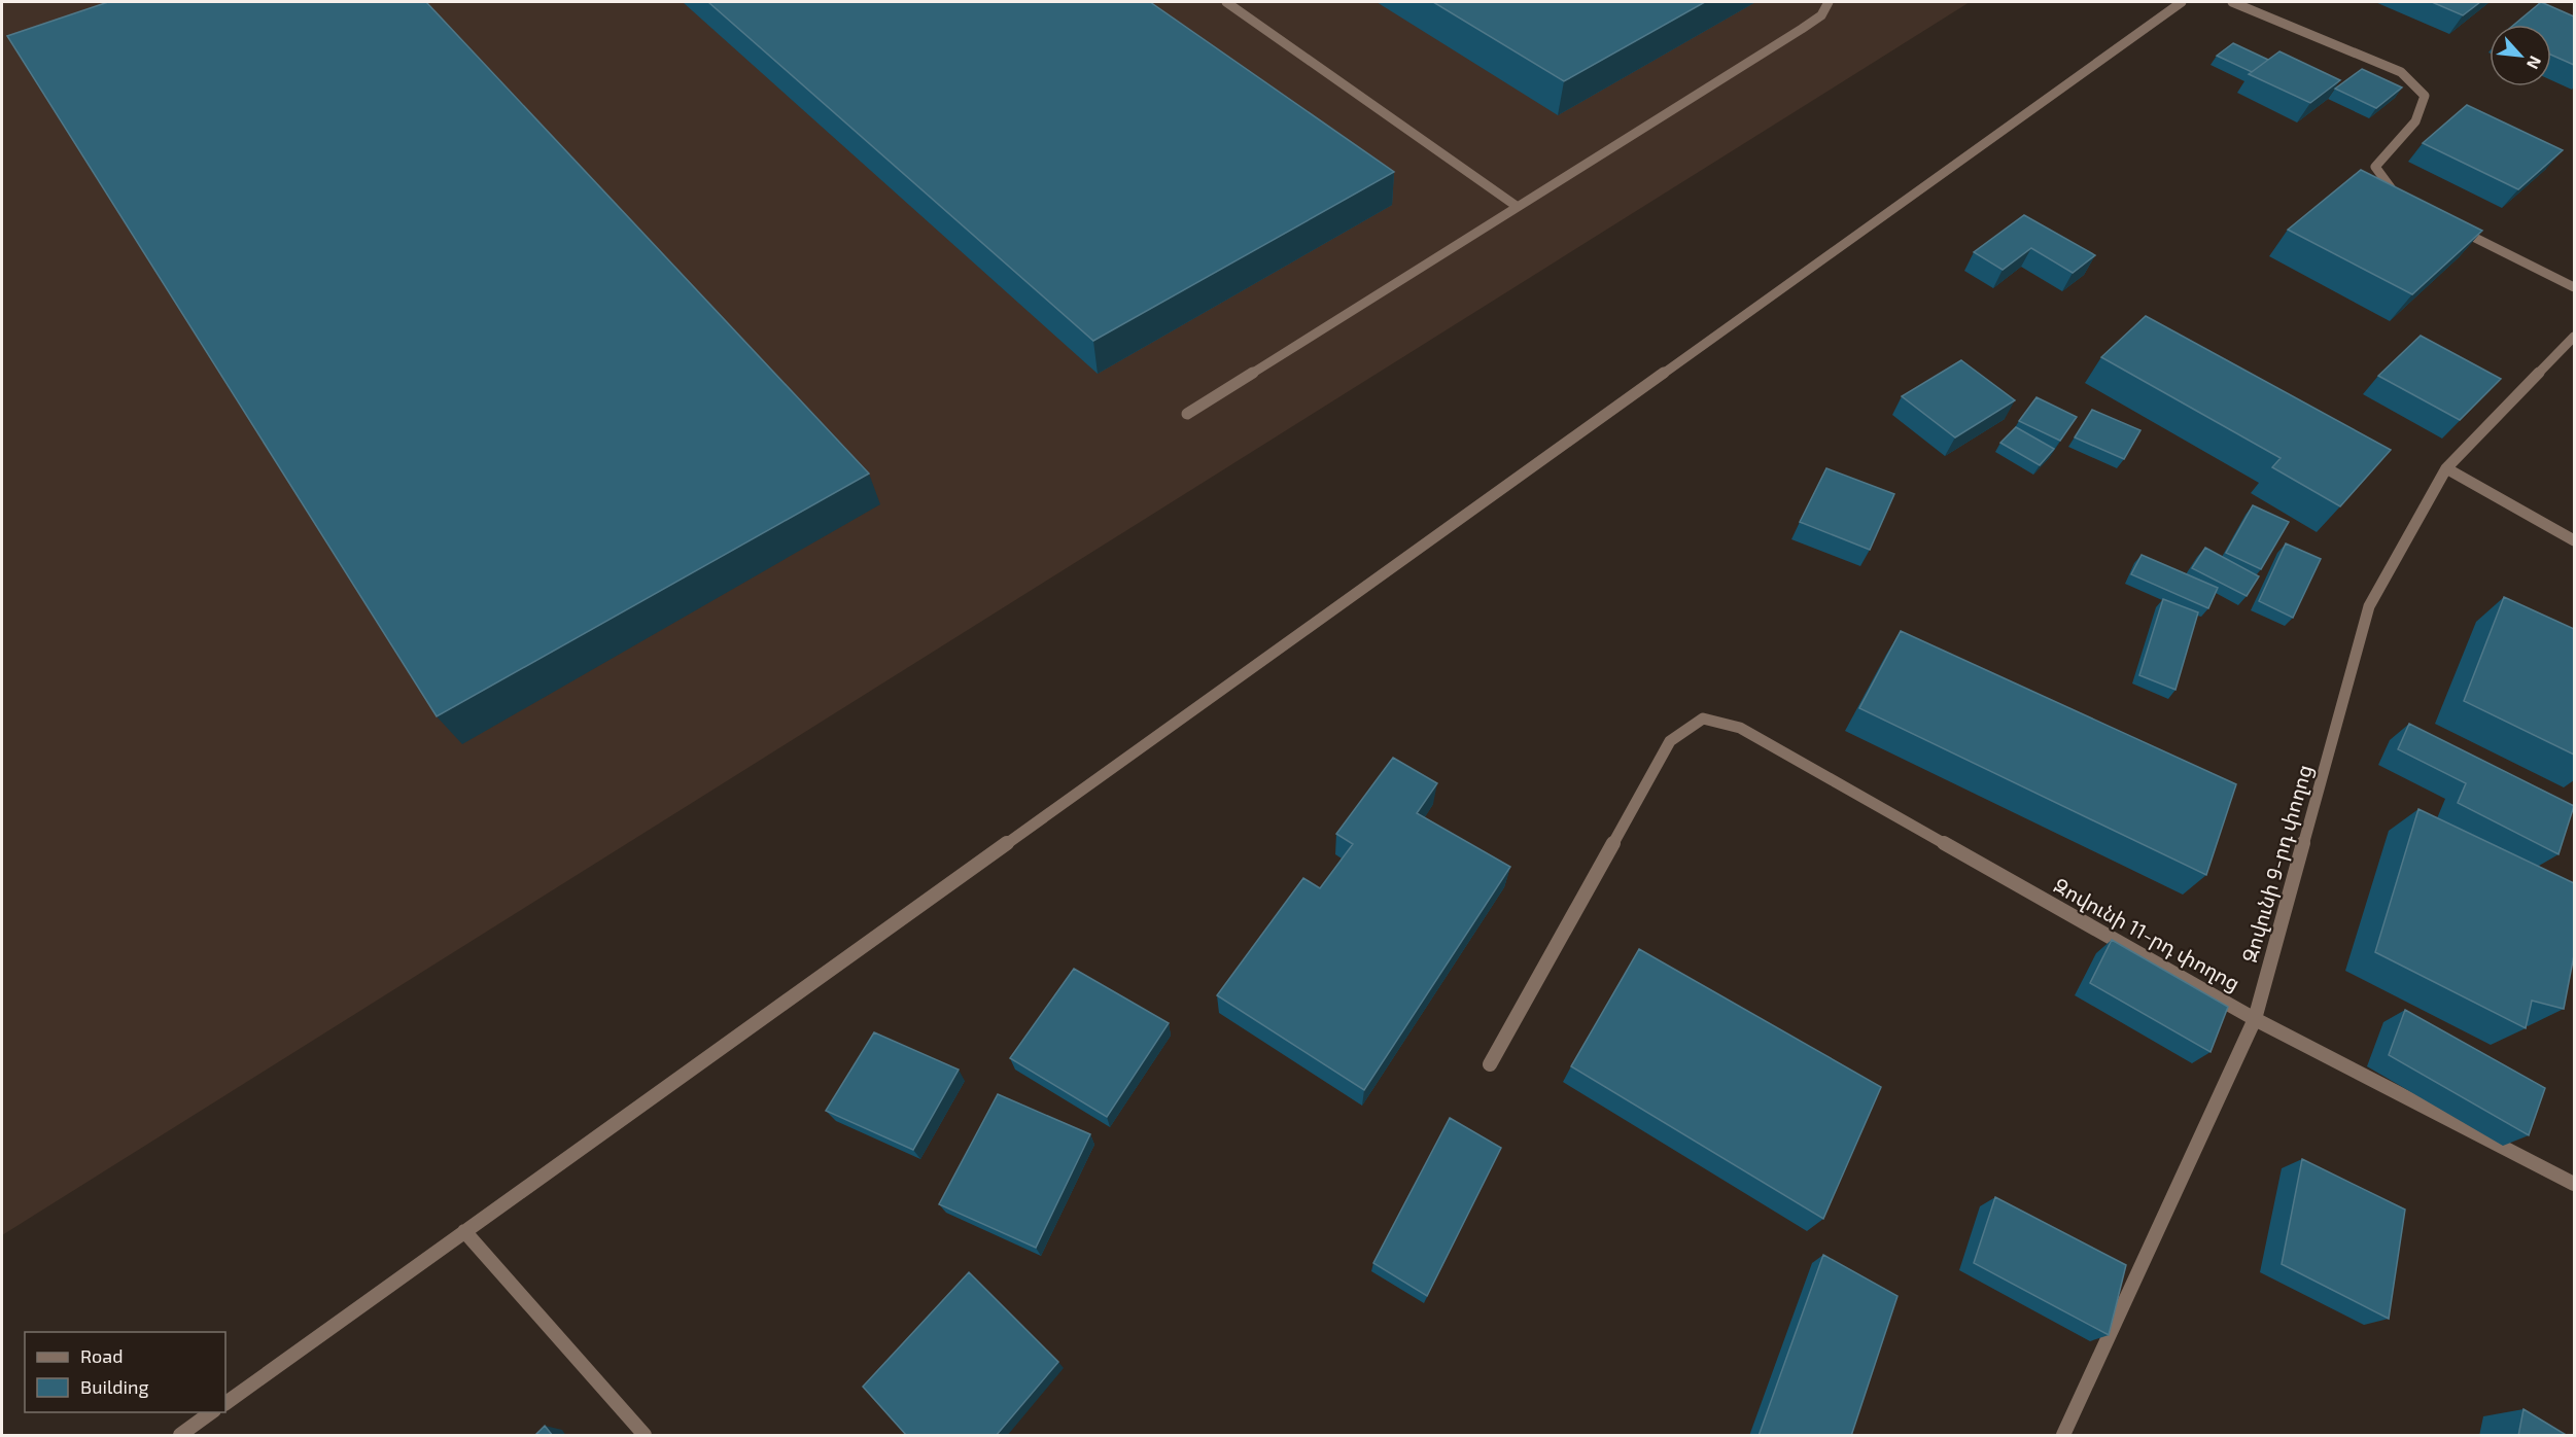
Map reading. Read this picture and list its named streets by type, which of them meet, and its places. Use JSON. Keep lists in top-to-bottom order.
{
  "streets": {
    "street": ["Զովունի 9-րդ փողոց", "Զովունի 11-րդ փողոց"]
  },
  "crossings": [
    ["Զովունի 9-րդ փողոց", "Զովունի 11-րդ փողոց"]
  ],
  "legend": ["Road", "Building"],
  "north": "bottom right"
}
